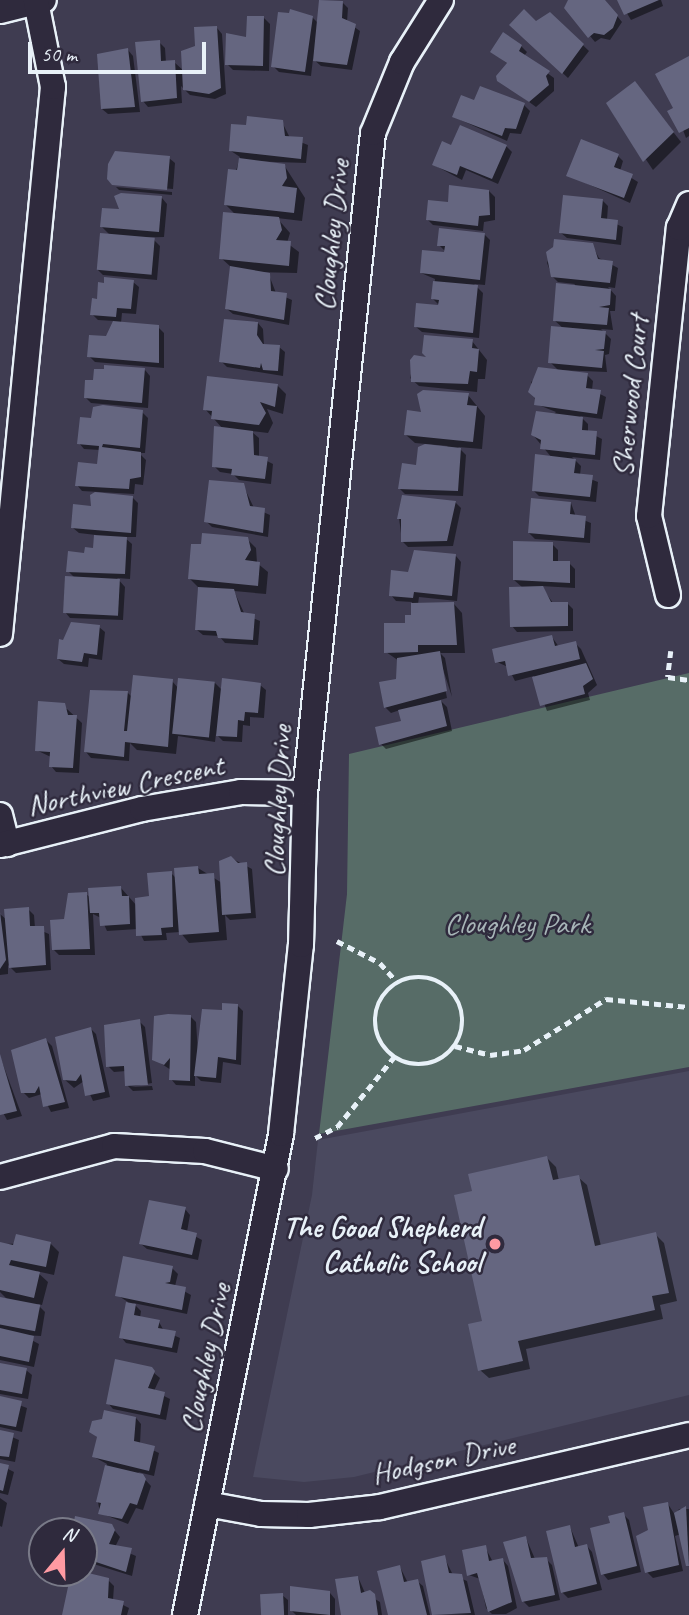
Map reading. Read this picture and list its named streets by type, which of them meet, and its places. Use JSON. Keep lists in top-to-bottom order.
{
  "streets": {
    "street": [
      "Cloughley Drive",
      "Sherwood Court",
      "Northview Crescent",
      "Hodgson Drive"
    ]
  },
  "crossings": [
    ["Cloughley Drive", "Northview Crescent"],
    ["Cloughley Drive", "Hodgson Drive"]
  ],
  "parks": ["Cloughley Park"],
  "places": ["The Good Shepherd Catholic School"],
  "scale_bar": "50 m",
  "north": "top"
}
